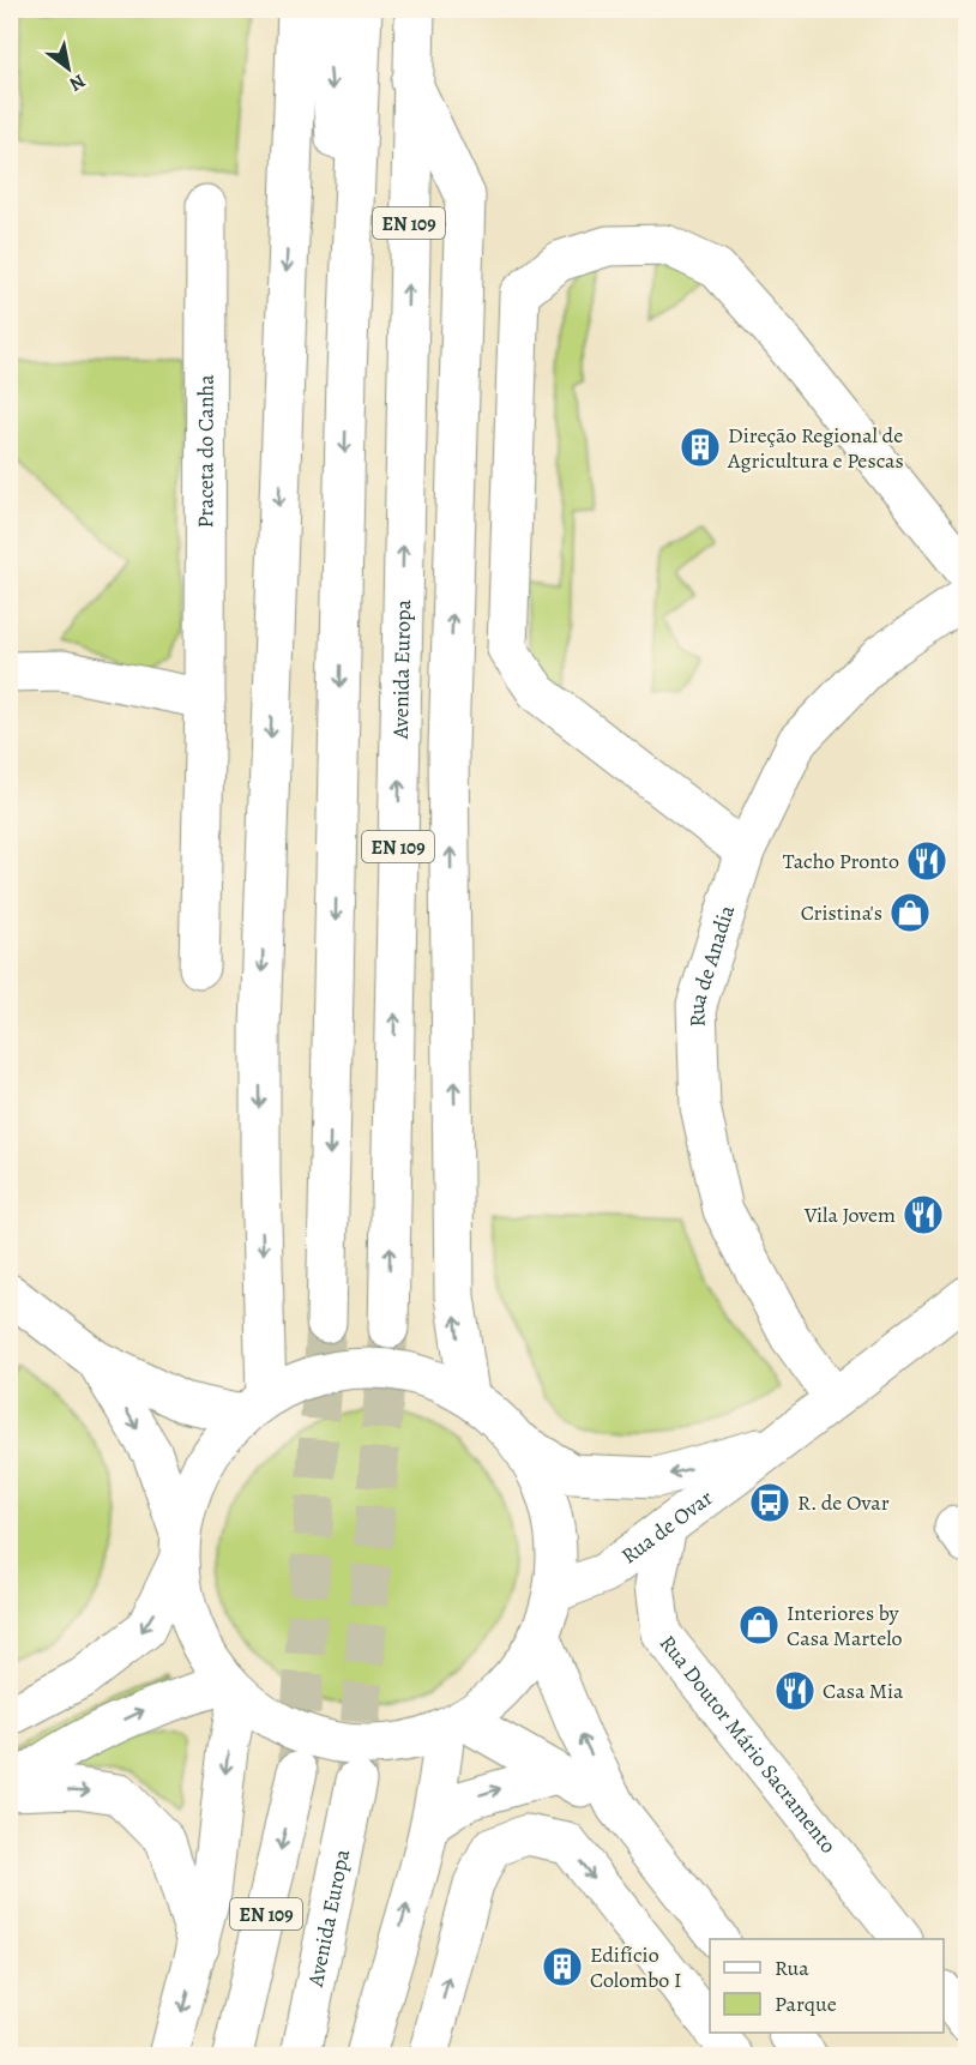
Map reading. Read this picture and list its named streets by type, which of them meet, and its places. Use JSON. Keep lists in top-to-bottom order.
{
  "streets": {
    "main road": [
      "EN 109",
      "Praceta do Canha",
      "Avenida Europa",
      "Rua de Anadia",
      "Rua de Ovar",
      "Rua Doutor Mário Sacramento"
    ]
  },
  "crossings": [
    ["Rua de Anadia", "Rua de Ovar"],
    ["Rua de Ovar", "Rua Doutor Mário Sacramento"]
  ],
  "places": {
    "building": ["Direção Regional de Agricultura e Pescas", "Edifício Colombo I"],
    "restaurant": ["Tacho Pronto", "Vila Jovem", "Casa Mia"],
    "shop": ["Cristina's", "Interiores by Casa Martelo"],
    "bus stop": ["R. de Ovar"]
  },
  "legend": ["Rua", "Parque"],
  "north": "bottom right"
}
